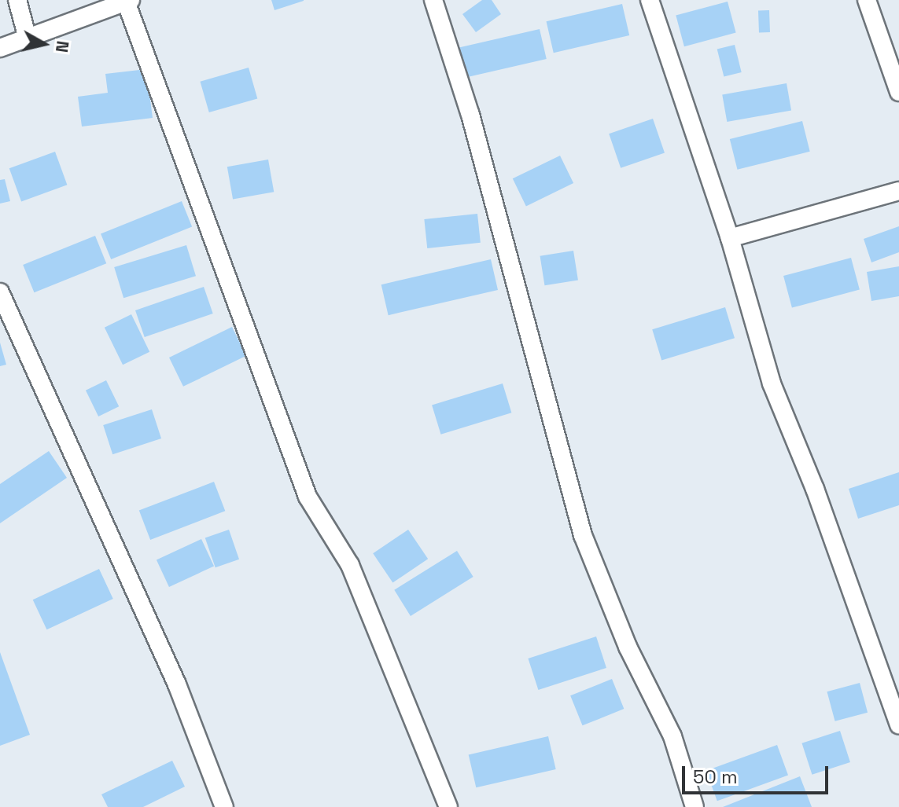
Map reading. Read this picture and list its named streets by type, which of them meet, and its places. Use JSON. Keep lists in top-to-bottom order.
{
  "scale_bar": "50 m",
  "north": "right"
}
